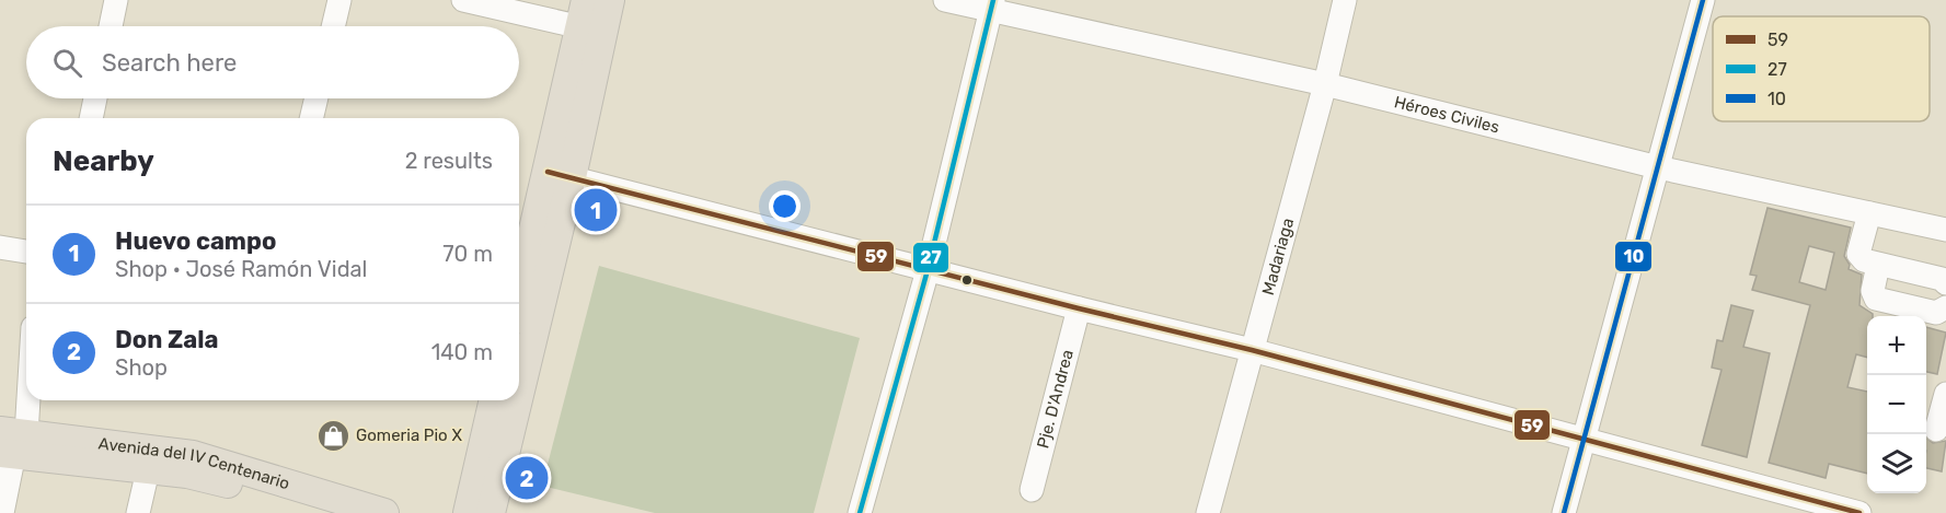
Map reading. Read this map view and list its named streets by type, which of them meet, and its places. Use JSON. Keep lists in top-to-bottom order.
{
  "streets": {
    "main road": ["Avenida del IV Centenario"],
    "street": ["Héroes Civiles", "Madariaga", "Pje. D'Andrea"]
  },
  "crossings": [
    ["Héroes Civiles", "Madariaga"]
  ],
  "places": {
    "shop": ["Gomeria Pio X"]
  },
  "lines": ["transit line 27", "transit line 10", "transit line 59"],
  "legend": ["59", "27", "10"],
  "page": {
    "search": "Search here",
    "heading": ["Nearby", "2 results"],
    "pins": ["1", "2"],
    "list": [
      {
        "mark": "1",
        "name": "Huevo campo",
        "note": "Shop · José Ramón Vidal",
        "value": "70 m"
      },
      {
        "mark": "2",
        "name": "Don Zala",
        "note": "Shop",
        "value": "140 m"
      }
    ],
    "map_buttons": ["+", "−"]
  }
}
